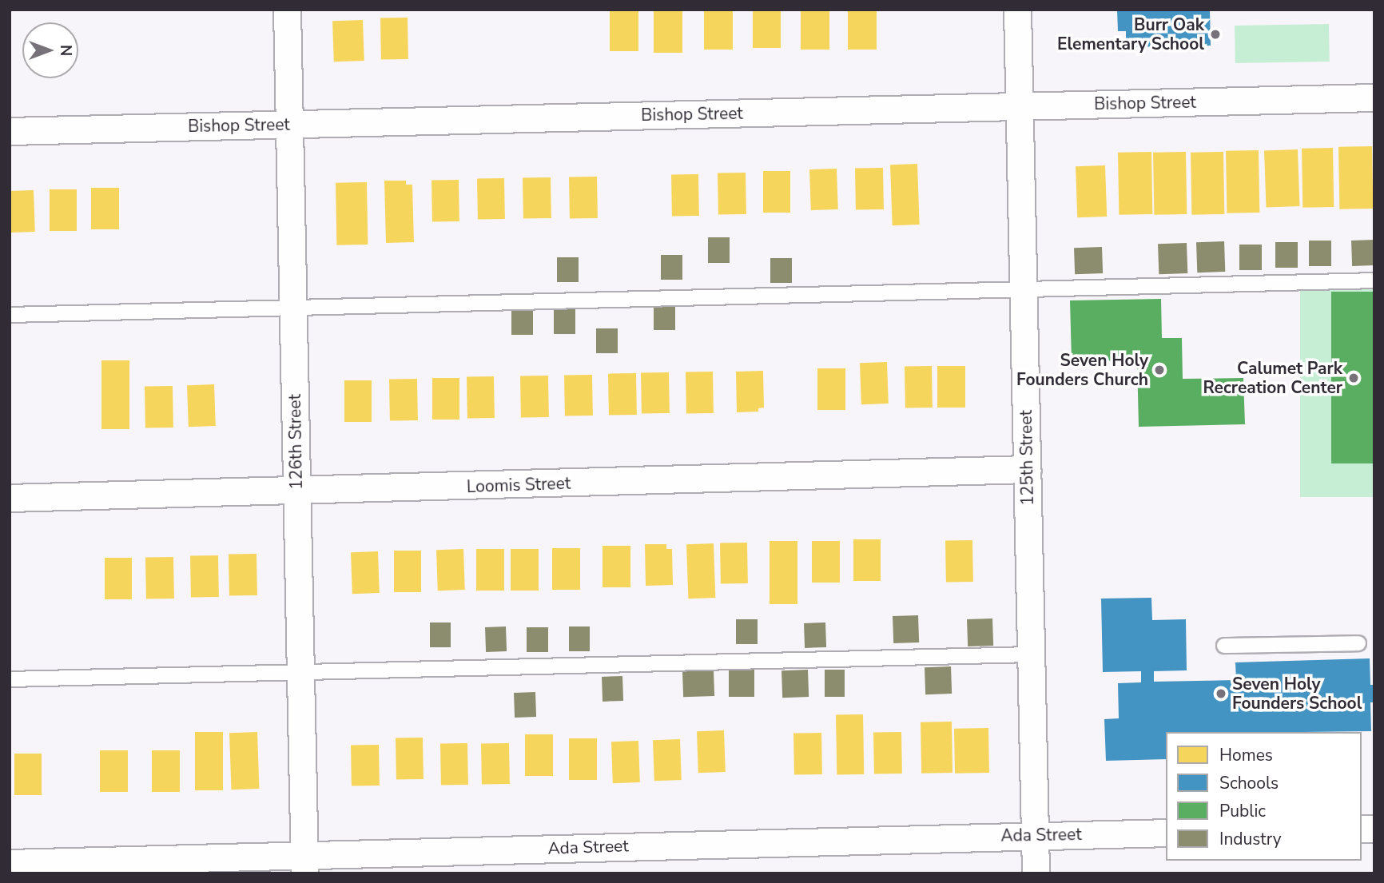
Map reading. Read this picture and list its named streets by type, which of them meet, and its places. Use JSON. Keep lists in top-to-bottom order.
{
  "streets": {
    "street": [
      "Bishop Street",
      "126th Street",
      "125th Street",
      "Loomis Street",
      "Ada Street"
    ]
  },
  "crossings": [
    ["Bishop Street", "126th Street"],
    ["Bishop Street", "125th Street"],
    ["126th Street", "Loomis Street"],
    ["126th Street", "Ada Street"],
    ["125th Street", "Loomis Street"],
    ["125th Street", "Ada Street"]
  ],
  "places": [
    "Burr Oak Elementary School",
    "Seven Holy Founders Church",
    "Calumet Park Recreation Center",
    "Seven Holy Founders School"
  ],
  "legend": [
    "Homes",
    "Schools",
    "Public",
    "Industry"
  ],
  "north": "right"
}
